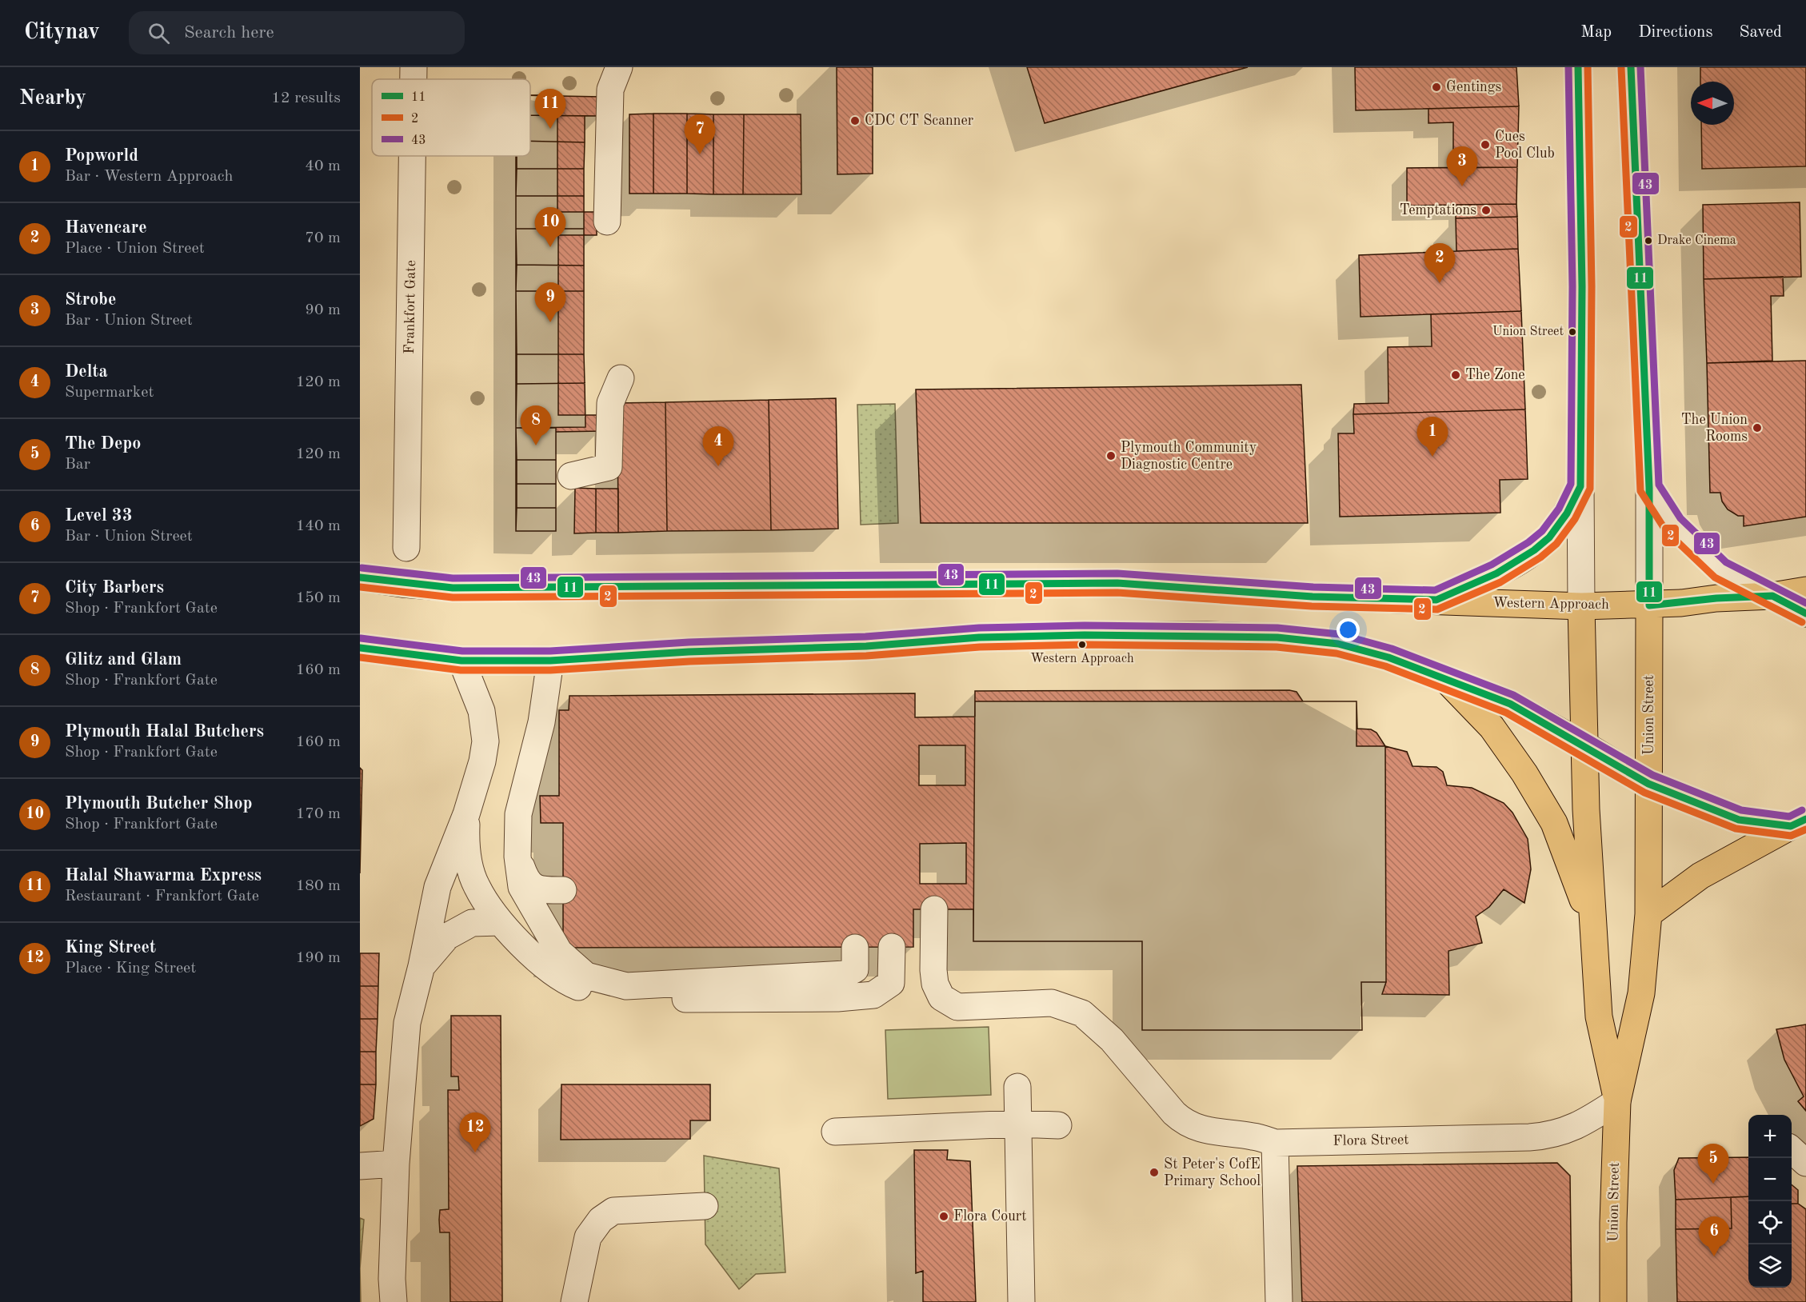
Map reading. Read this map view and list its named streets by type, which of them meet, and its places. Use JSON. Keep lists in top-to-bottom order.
{
  "streets": {
    "main road": ["Western Approach", "Union Street"],
    "street": ["Frankfort Gate", "Flora Street"]
  },
  "crossings": [
    ["Western Approach", "Union Street"],
    ["Union Street", "Flora Street"]
  ],
  "places": [
    "Gentings",
    "CDC CT Scanner",
    "Cues Pool Club",
    "Temptations",
    "Drake Cinema",
    "Union Street",
    "The Zone",
    "The Union Rooms",
    "Plymouth Community Diagnostic Centre",
    "Western Approach",
    "St Peter's CofE Primary School",
    "Flora Court"
  ],
  "lines": ["transit line 11", "transit line 2", "transit line 43"],
  "legend": ["11", "2", "43"],
  "north": "left",
  "page": {
    "header": "Citynav",
    "search": "Search here",
    "nav": ["Map", "Directions", "Saved"],
    "heading": ["Nearby", "12 results"],
    "pins": [
      "11",
      "7",
      "3",
      "10",
      "2",
      "9",
      "8",
      "1",
      "4",
      "12",
      "5",
      "6"
    ],
    "list": [
      {
        "mark": "1",
        "name": "Popworld",
        "note": "Bar · Western Approach",
        "value": "40 m"
      },
      {
        "mark": "2",
        "name": "Havencare",
        "note": "Place · Union Street",
        "value": "70 m"
      },
      {
        "mark": "3",
        "name": "Strobe",
        "note": "Bar · Union Street",
        "value": "90 m"
      },
      {
        "mark": "4",
        "name": "Delta",
        "note": "Supermarket",
        "value": "120 m"
      },
      {
        "mark": "5",
        "name": "The Depo",
        "note": "Bar",
        "value": "120 m"
      },
      {
        "mark": "6",
        "name": "Level 33",
        "note": "Bar · Union Street",
        "value": "140 m"
      },
      {
        "mark": "7",
        "name": "City Barbers",
        "note": "Shop · Frankfort Gate",
        "value": "150 m"
      },
      {
        "mark": "8",
        "name": "Glitz and Glam",
        "note": "Shop · Frankfort Gate",
        "value": "160 m"
      },
      {
        "mark": "9",
        "name": "Plymouth Halal Butchers",
        "note": "Shop · Frankfort Gate",
        "value": "160 m"
      },
      {
        "mark": "10",
        "name": "Plymouth Butcher Shop",
        "note": "Shop · Frankfort Gate",
        "value": "170 m"
      },
      {
        "mark": "11",
        "name": "Halal Shawarma Express",
        "note": "Restaurant · Frankfort Gate",
        "value": "180 m"
      },
      {
        "mark": "12",
        "name": "King Street",
        "note": "Place · King Street",
        "value": "190 m"
      }
    ],
    "map_buttons": ["+", "−"]
  }
}
